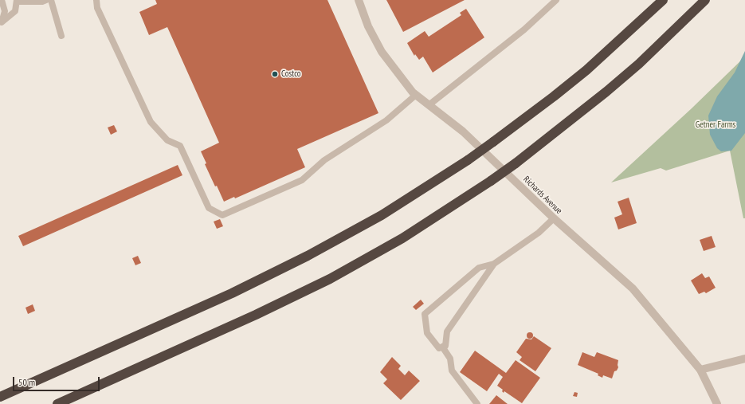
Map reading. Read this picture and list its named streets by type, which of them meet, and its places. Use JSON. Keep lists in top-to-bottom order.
{
  "streets": {
    "street": ["Richards Avenue"]
  },
  "parks": ["Getner Farms"],
  "places": ["Costco"],
  "scale_bar": "50 m"
}
